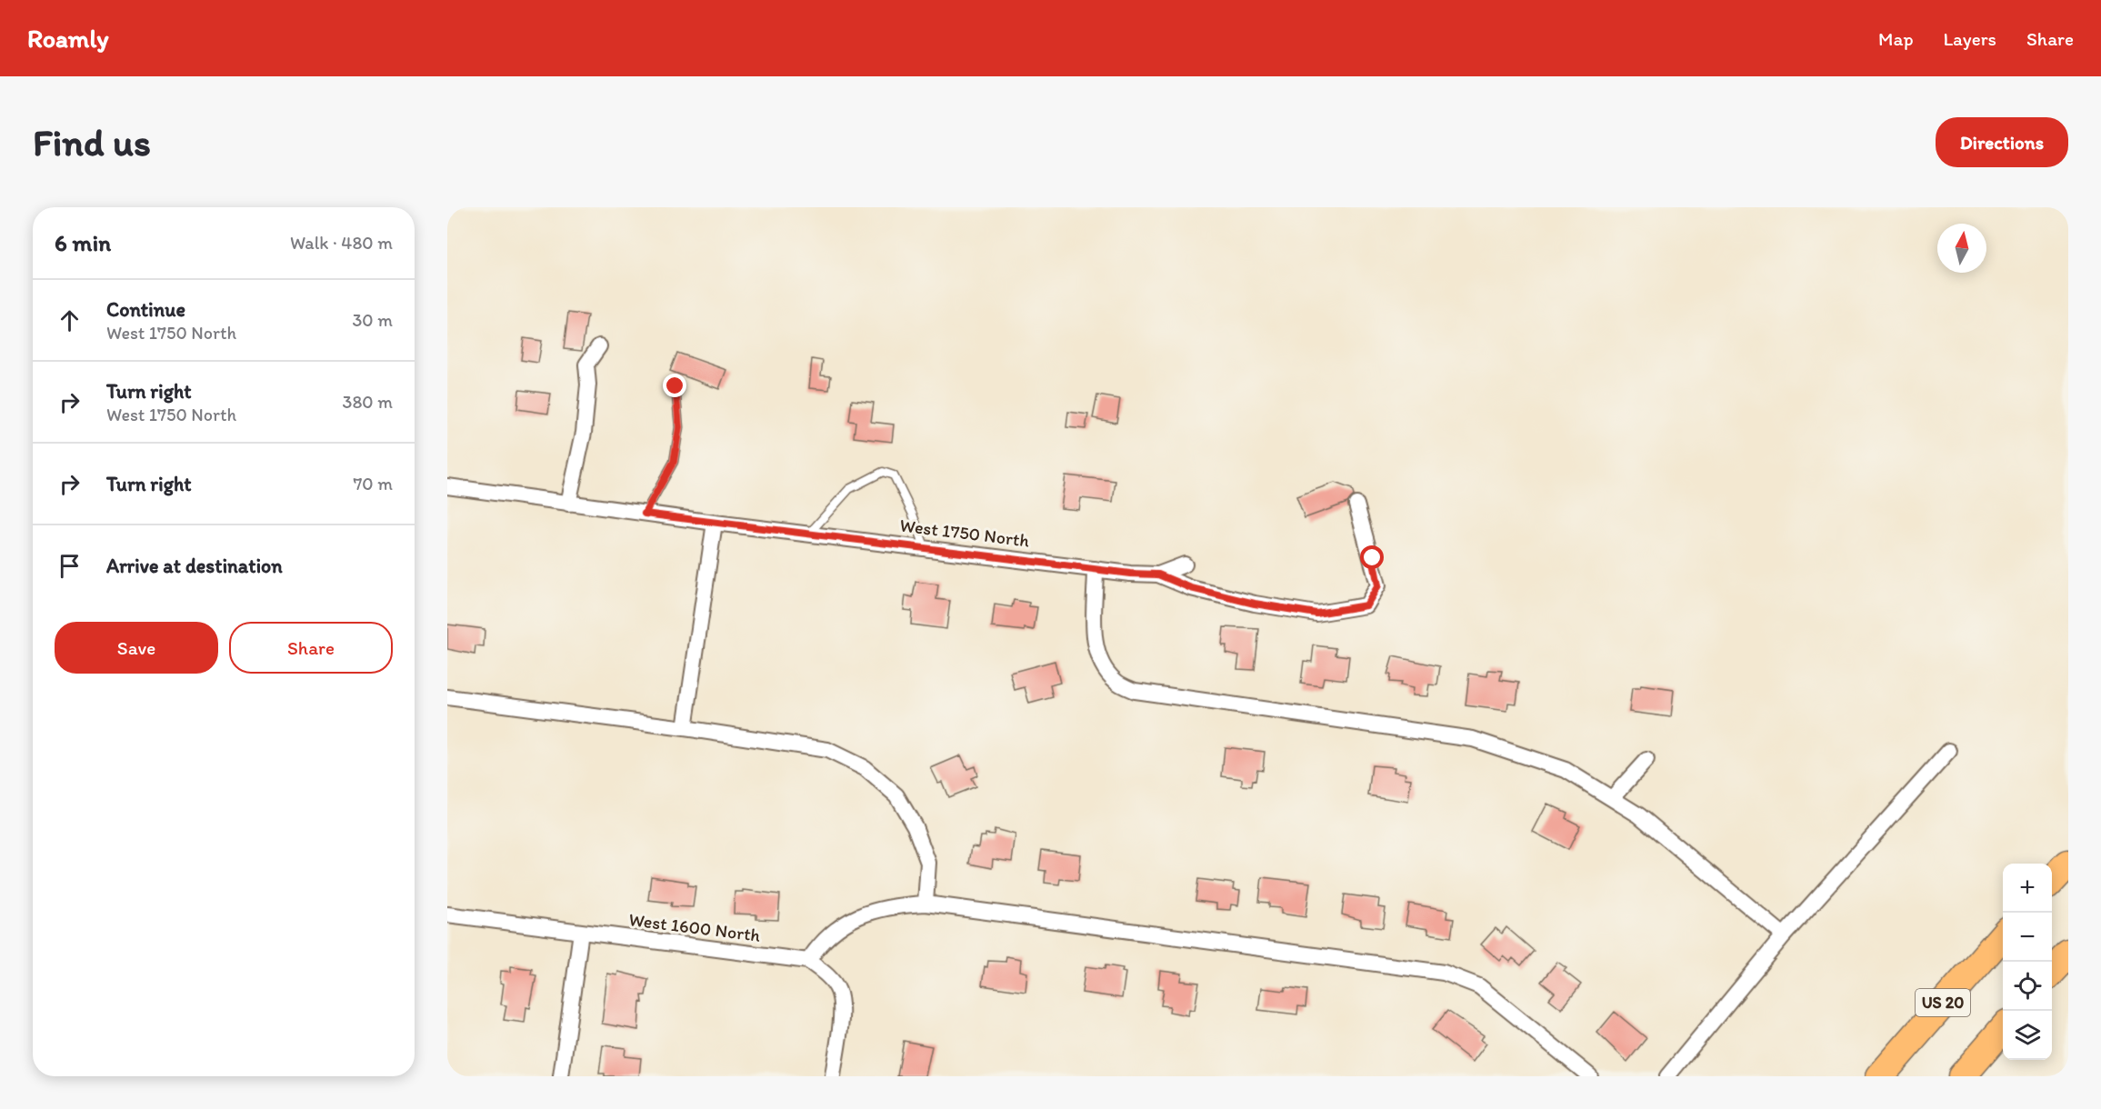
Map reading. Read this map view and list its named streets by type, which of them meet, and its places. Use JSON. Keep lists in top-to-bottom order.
{
  "streets": {
    "highway": ["US 20"],
    "street": ["West 1750 North", "West 1600 North"]
  },
  "north": "top",
  "page": {
    "header": "Roamly",
    "nav": ["Map", "Layers", "Share"],
    "buttons": [
      "Directions",
      ["Save", "Share"]
    ],
    "title": "Find us",
    "heading": ["6 min", "Walk · 480 m"],
    "list": [
      ["Continue", "West 1750 North", "30 m"],
      ["Turn right", "West 1750 North", "380 m"],
      ["Turn right", "70 m"],
      "Arrive at destination"
    ],
    "map_buttons": ["+", "−"]
  }
}
